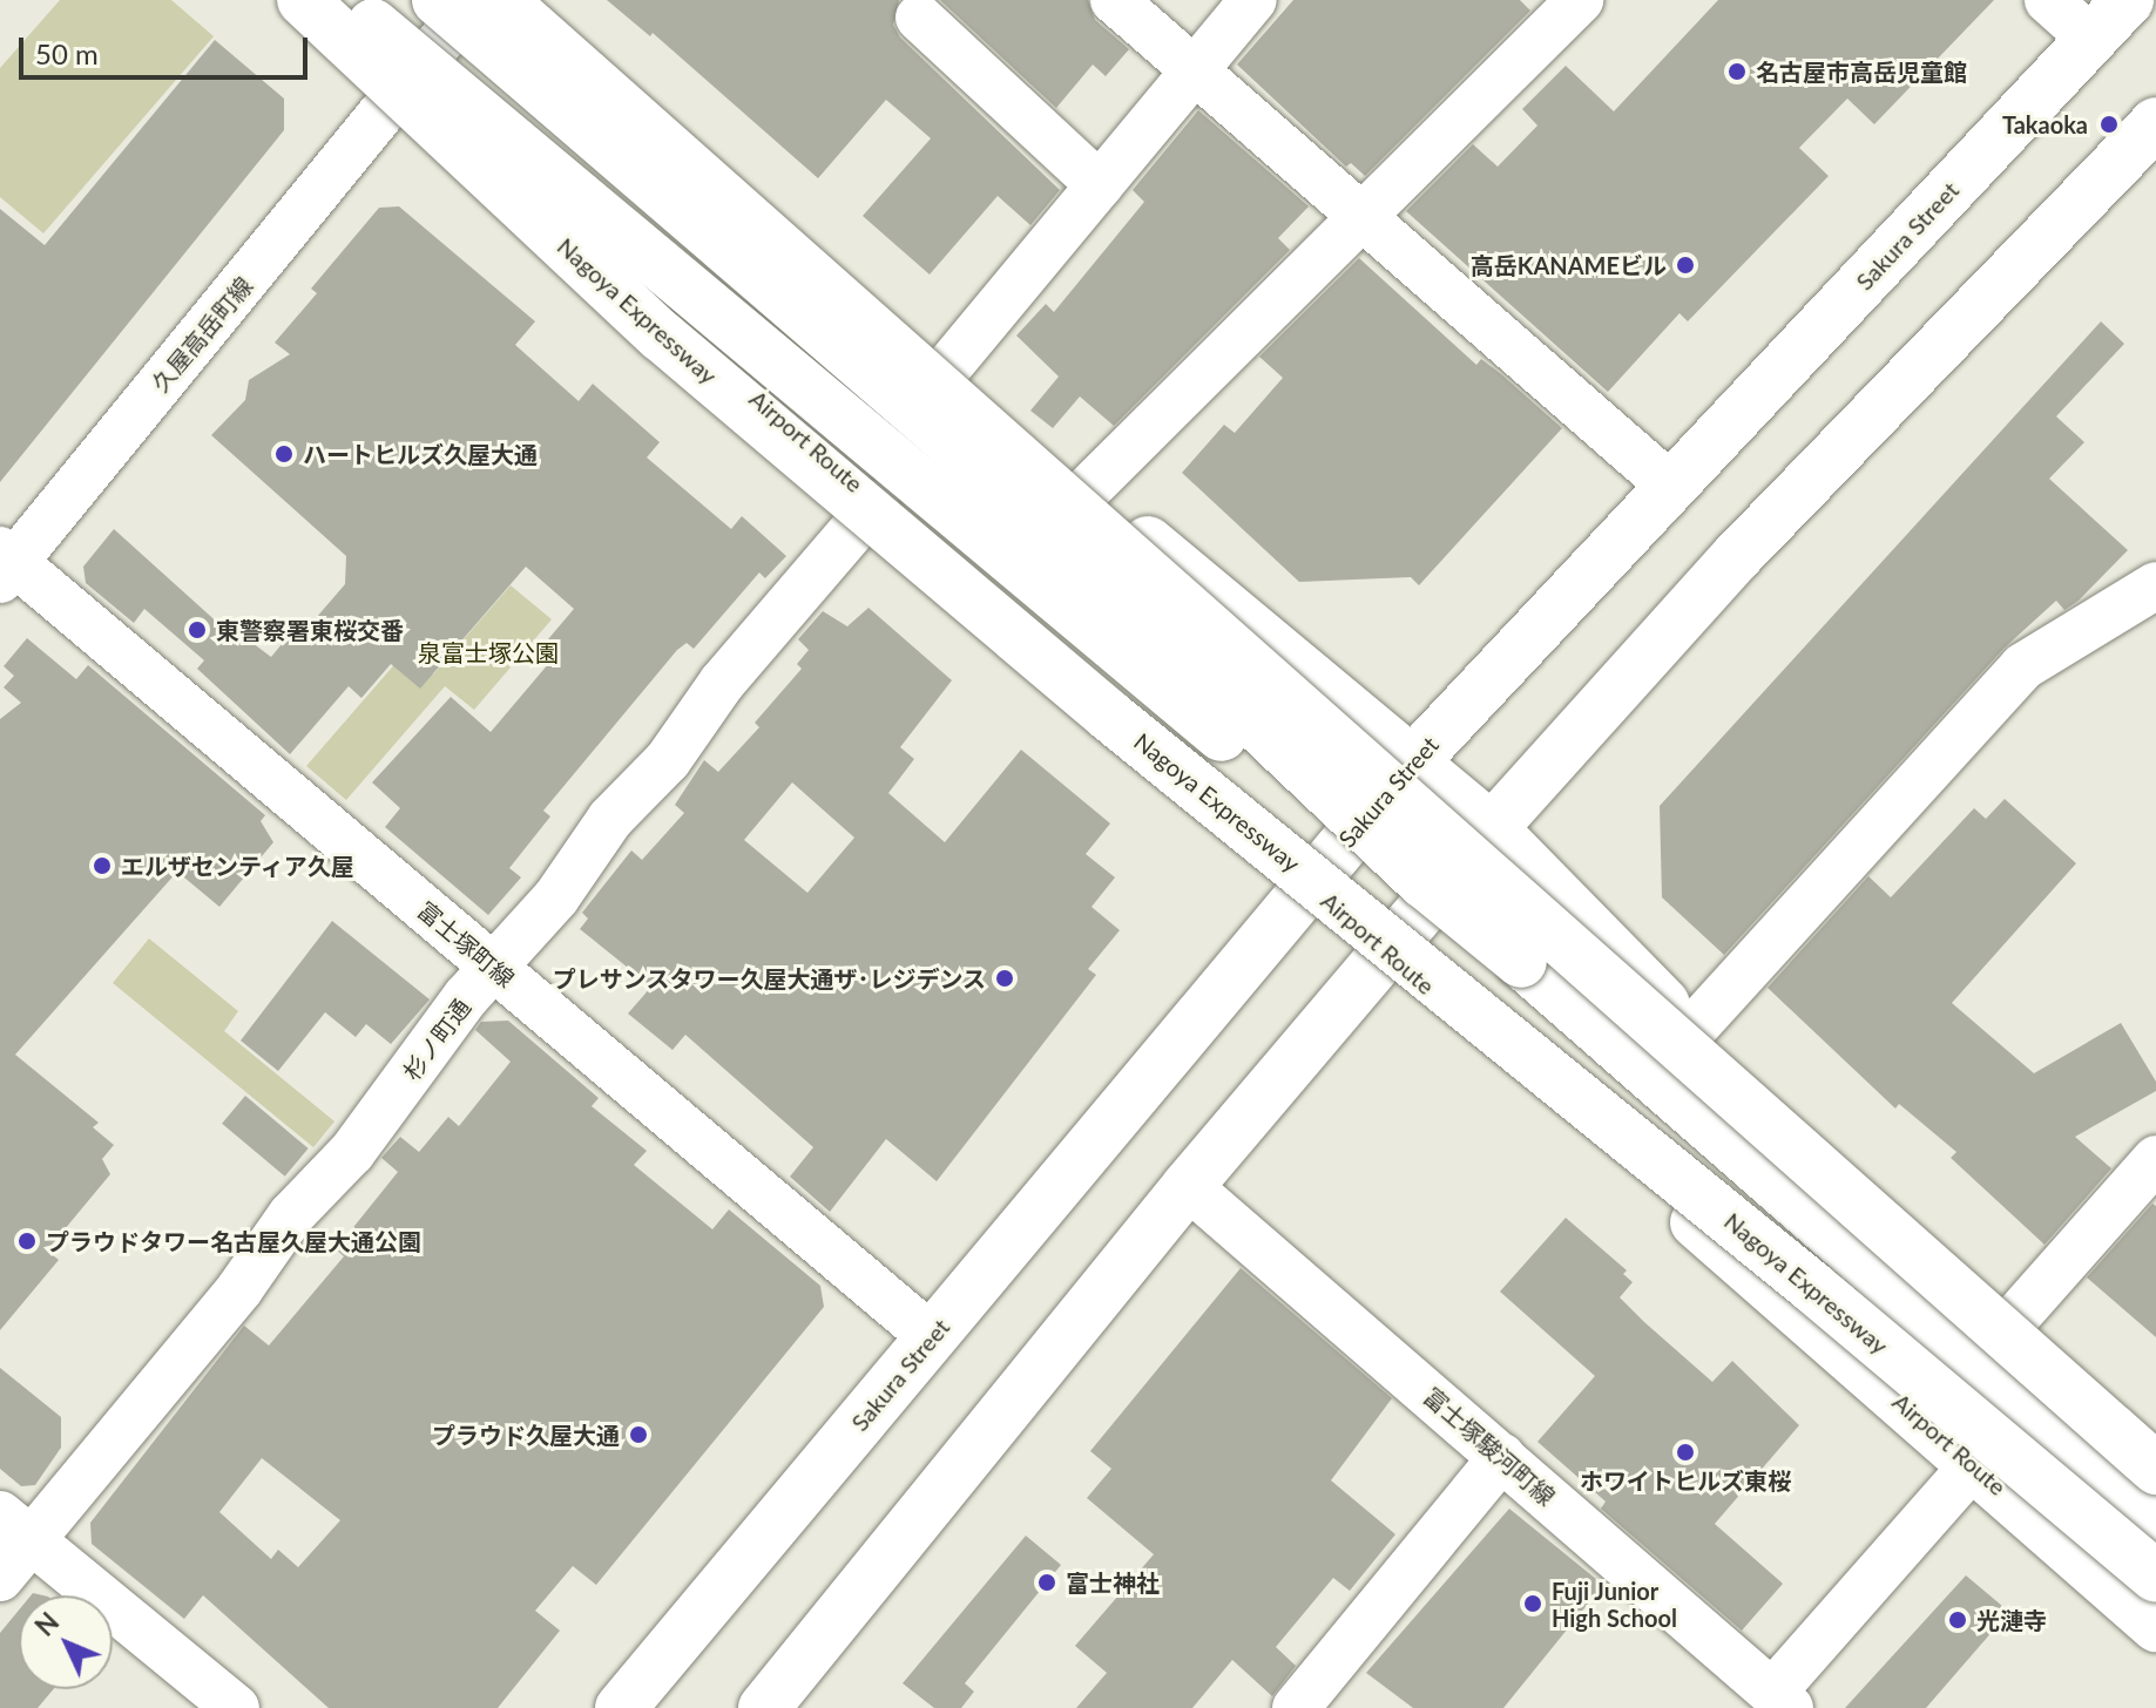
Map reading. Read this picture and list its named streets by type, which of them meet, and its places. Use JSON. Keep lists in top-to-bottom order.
{
  "streets": {
    "main road": ["Sakura Street", "Nagoya Expressway", "Airport Route"],
    "street": [
      "久屋高岳町線",
      "富士塚町線",
      "杉ノ町通",
      "富士塚駿河町線"
    ]
  },
  "crossings": [
    ["Sakura Street", "Airport Route"],
    ["Sakura Street", "富士塚町線"],
    ["Nagoya Expressway", "Airport Route"],
    ["久屋高岳町線", "Airport Route"],
    ["久屋高岳町線", "富士塚町線"],
    ["Airport Route", "杉ノ町通"],
    ["富士塚町線", "杉ノ町通"]
  ],
  "parks": ["泉富士塚公園"],
  "places": [
    "名古屋市高岳児童館",
    "Takaoka",
    "高岳KANAMEビル",
    "ハートヒルズ久屋大通",
    "東警察署東桜交番",
    "エルザセンティア久屋",
    "プレサンスタワー久屋大通ザ･レジデンス",
    "プラウドタワー名古屋久屋大通公園",
    "プラウド久屋大通",
    "ホワイトヒルズ東桜",
    "富士神社",
    "Fuji Junior High School",
    "光漣寺"
  ],
  "scale_bar": "50 m",
  "north": "top left"
}
